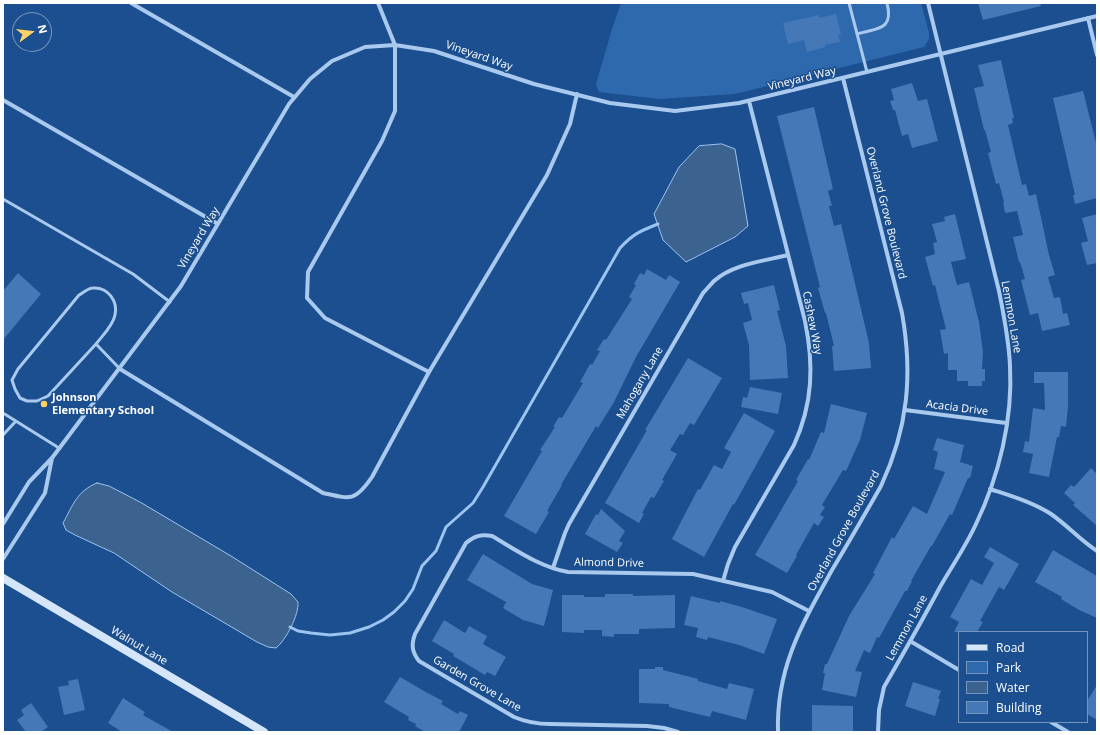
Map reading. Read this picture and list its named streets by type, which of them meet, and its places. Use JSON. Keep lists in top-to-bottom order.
{
  "streets": {
    "main road": ["Walnut Lane"],
    "street": [
      "Vineyard Way",
      "Overland Grove Boulevard",
      "Lemmon Lane",
      "Cashew Way",
      "Mahogany Lane",
      "Acacia Drive",
      "Almond Drive",
      "Garden Grove Lane"
    ]
  },
  "crossings": [
    ["Vineyard Way", "Overland Grove Boulevard"],
    ["Vineyard Way", "Lemmon Lane"],
    ["Vineyard Way", "Cashew Way"],
    ["Overland Grove Boulevard", "Acacia Drive"],
    ["Overland Grove Boulevard", "Almond Drive"],
    ["Lemmon Lane", "Acacia Drive"],
    ["Cashew Way", "Mahogany Lane"],
    ["Cashew Way", "Almond Drive"],
    ["Mahogany Lane", "Almond Drive"],
    ["Almond Drive", "Garden Grove Lane"]
  ],
  "places": ["Johnson Elementary School"],
  "legend": [
    "Road",
    "Park",
    "Water",
    "Building"
  ],
  "north": "right"
}
